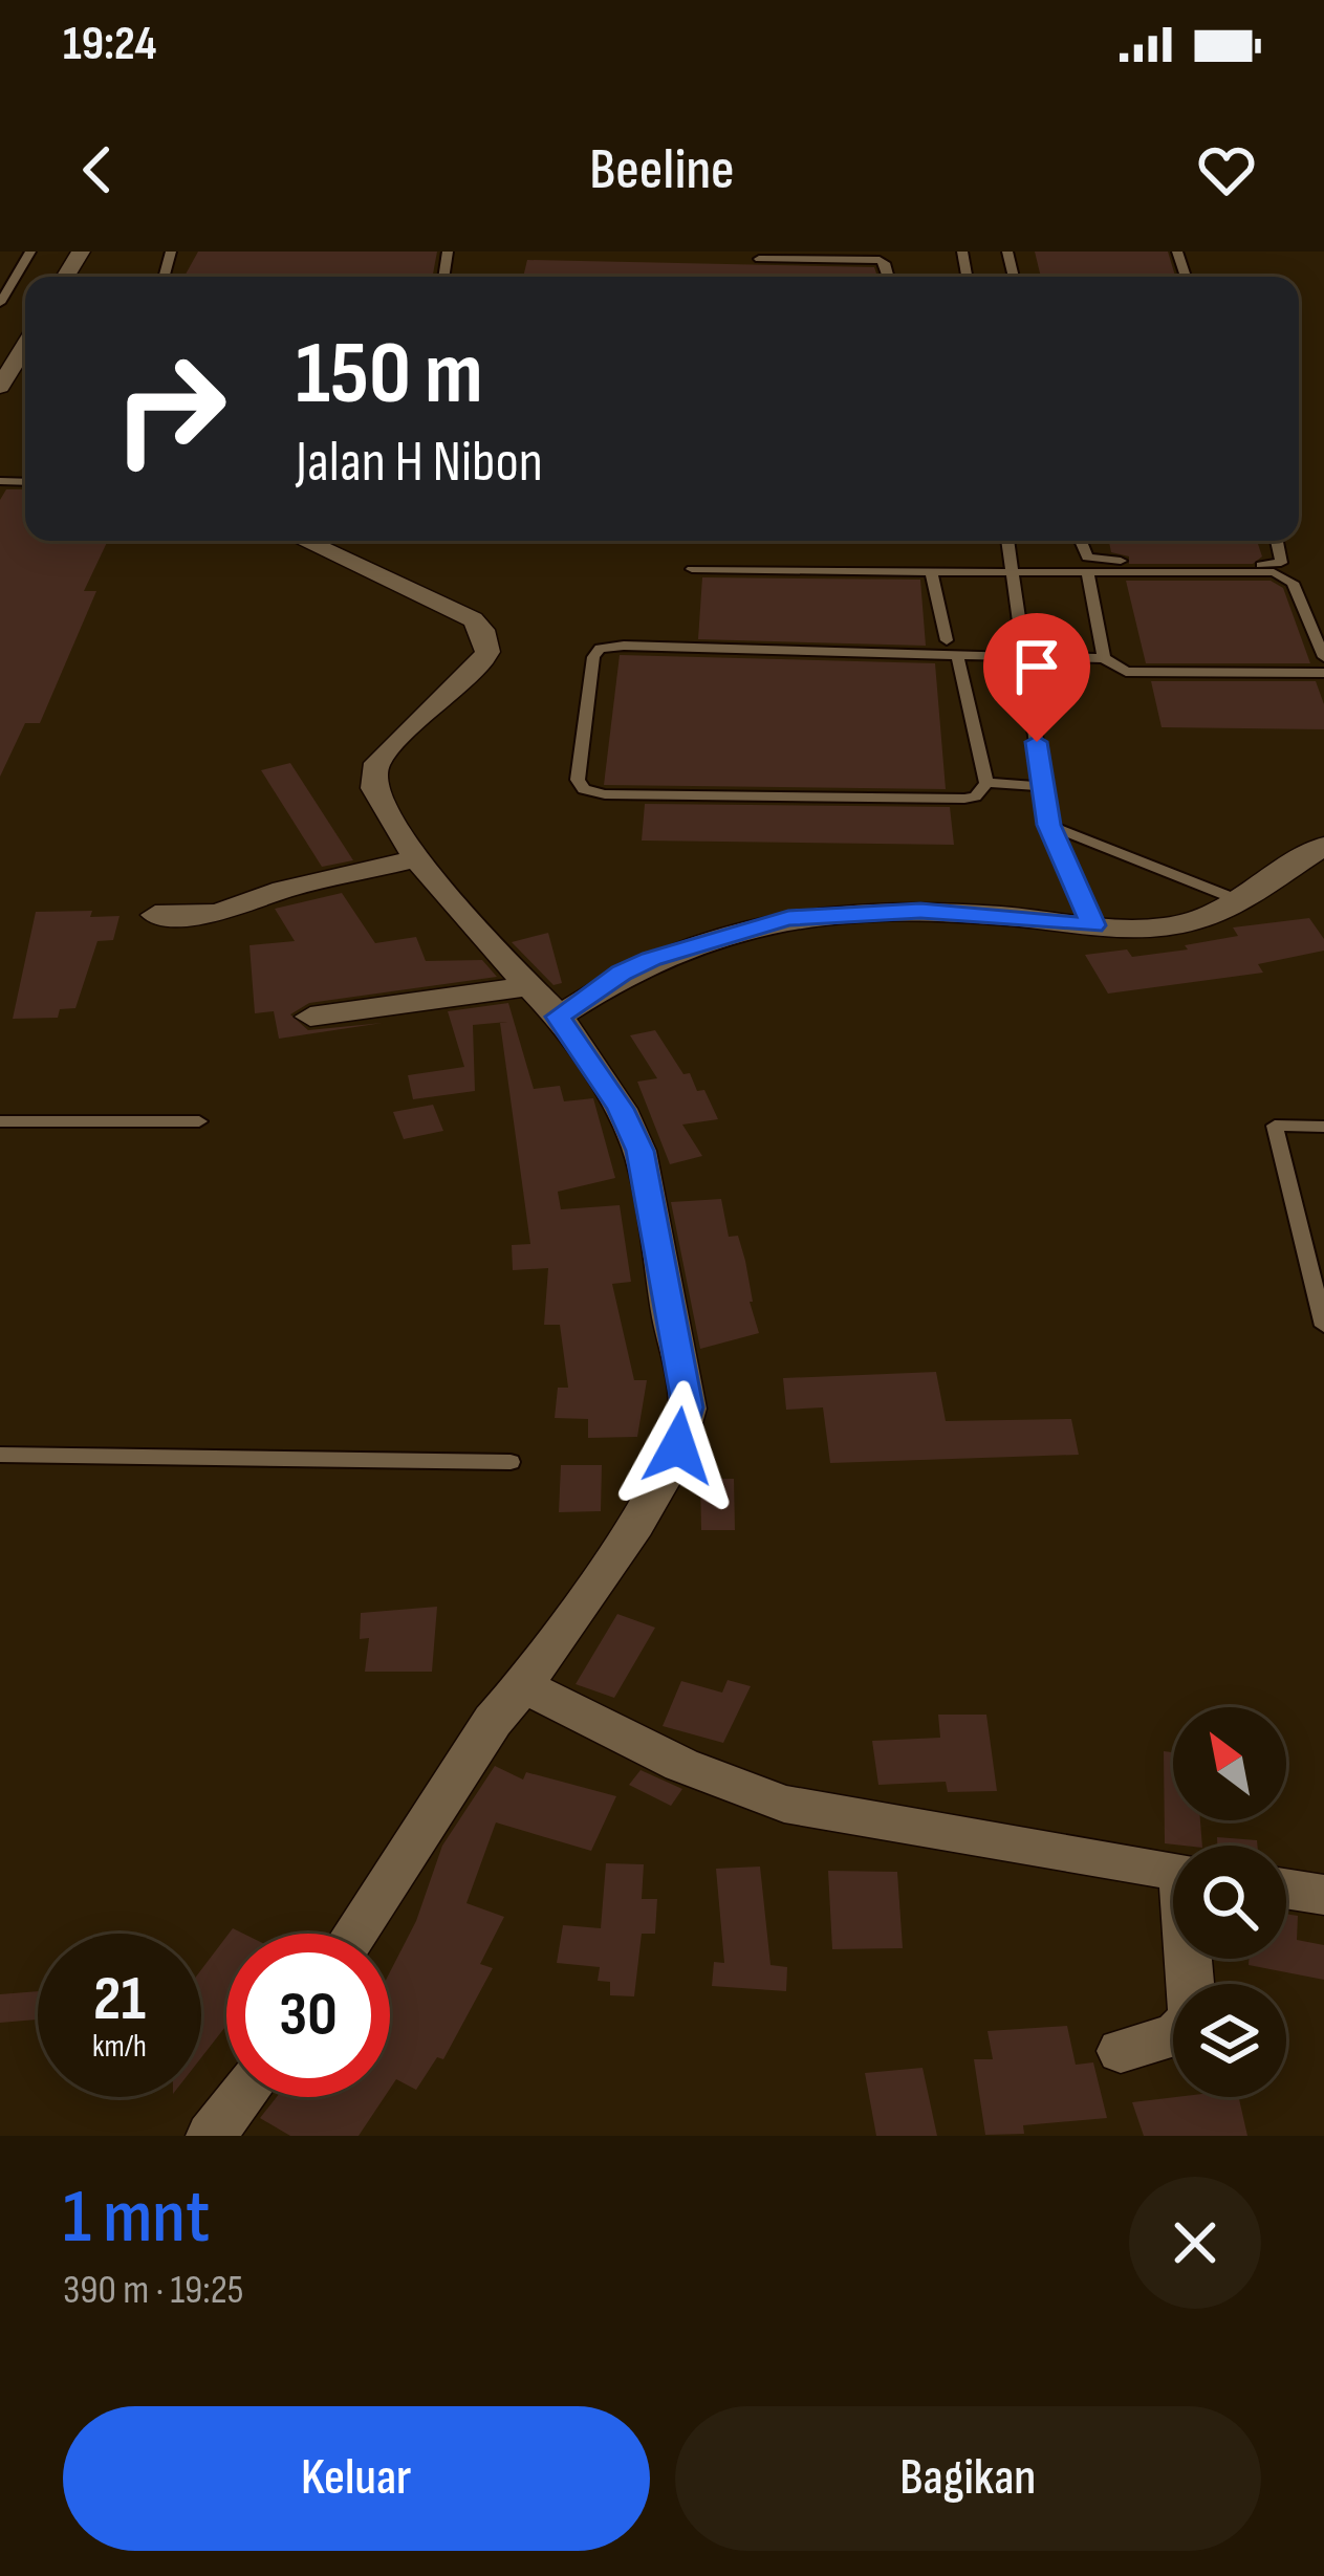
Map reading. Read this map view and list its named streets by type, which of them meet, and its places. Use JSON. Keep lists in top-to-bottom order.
{
  "north": "top left",
  "page": {
    "status": "19:24",
    "header": "Beeline",
    "turn": ["150 m", "Jalan H Nibon"],
    "speed": "21 km/h",
    "limit": "30",
    "heading": ["1 mnt", "390 m · 19:25"],
    "buttons": ["Keluar", "Bagikan"]
  }
}
